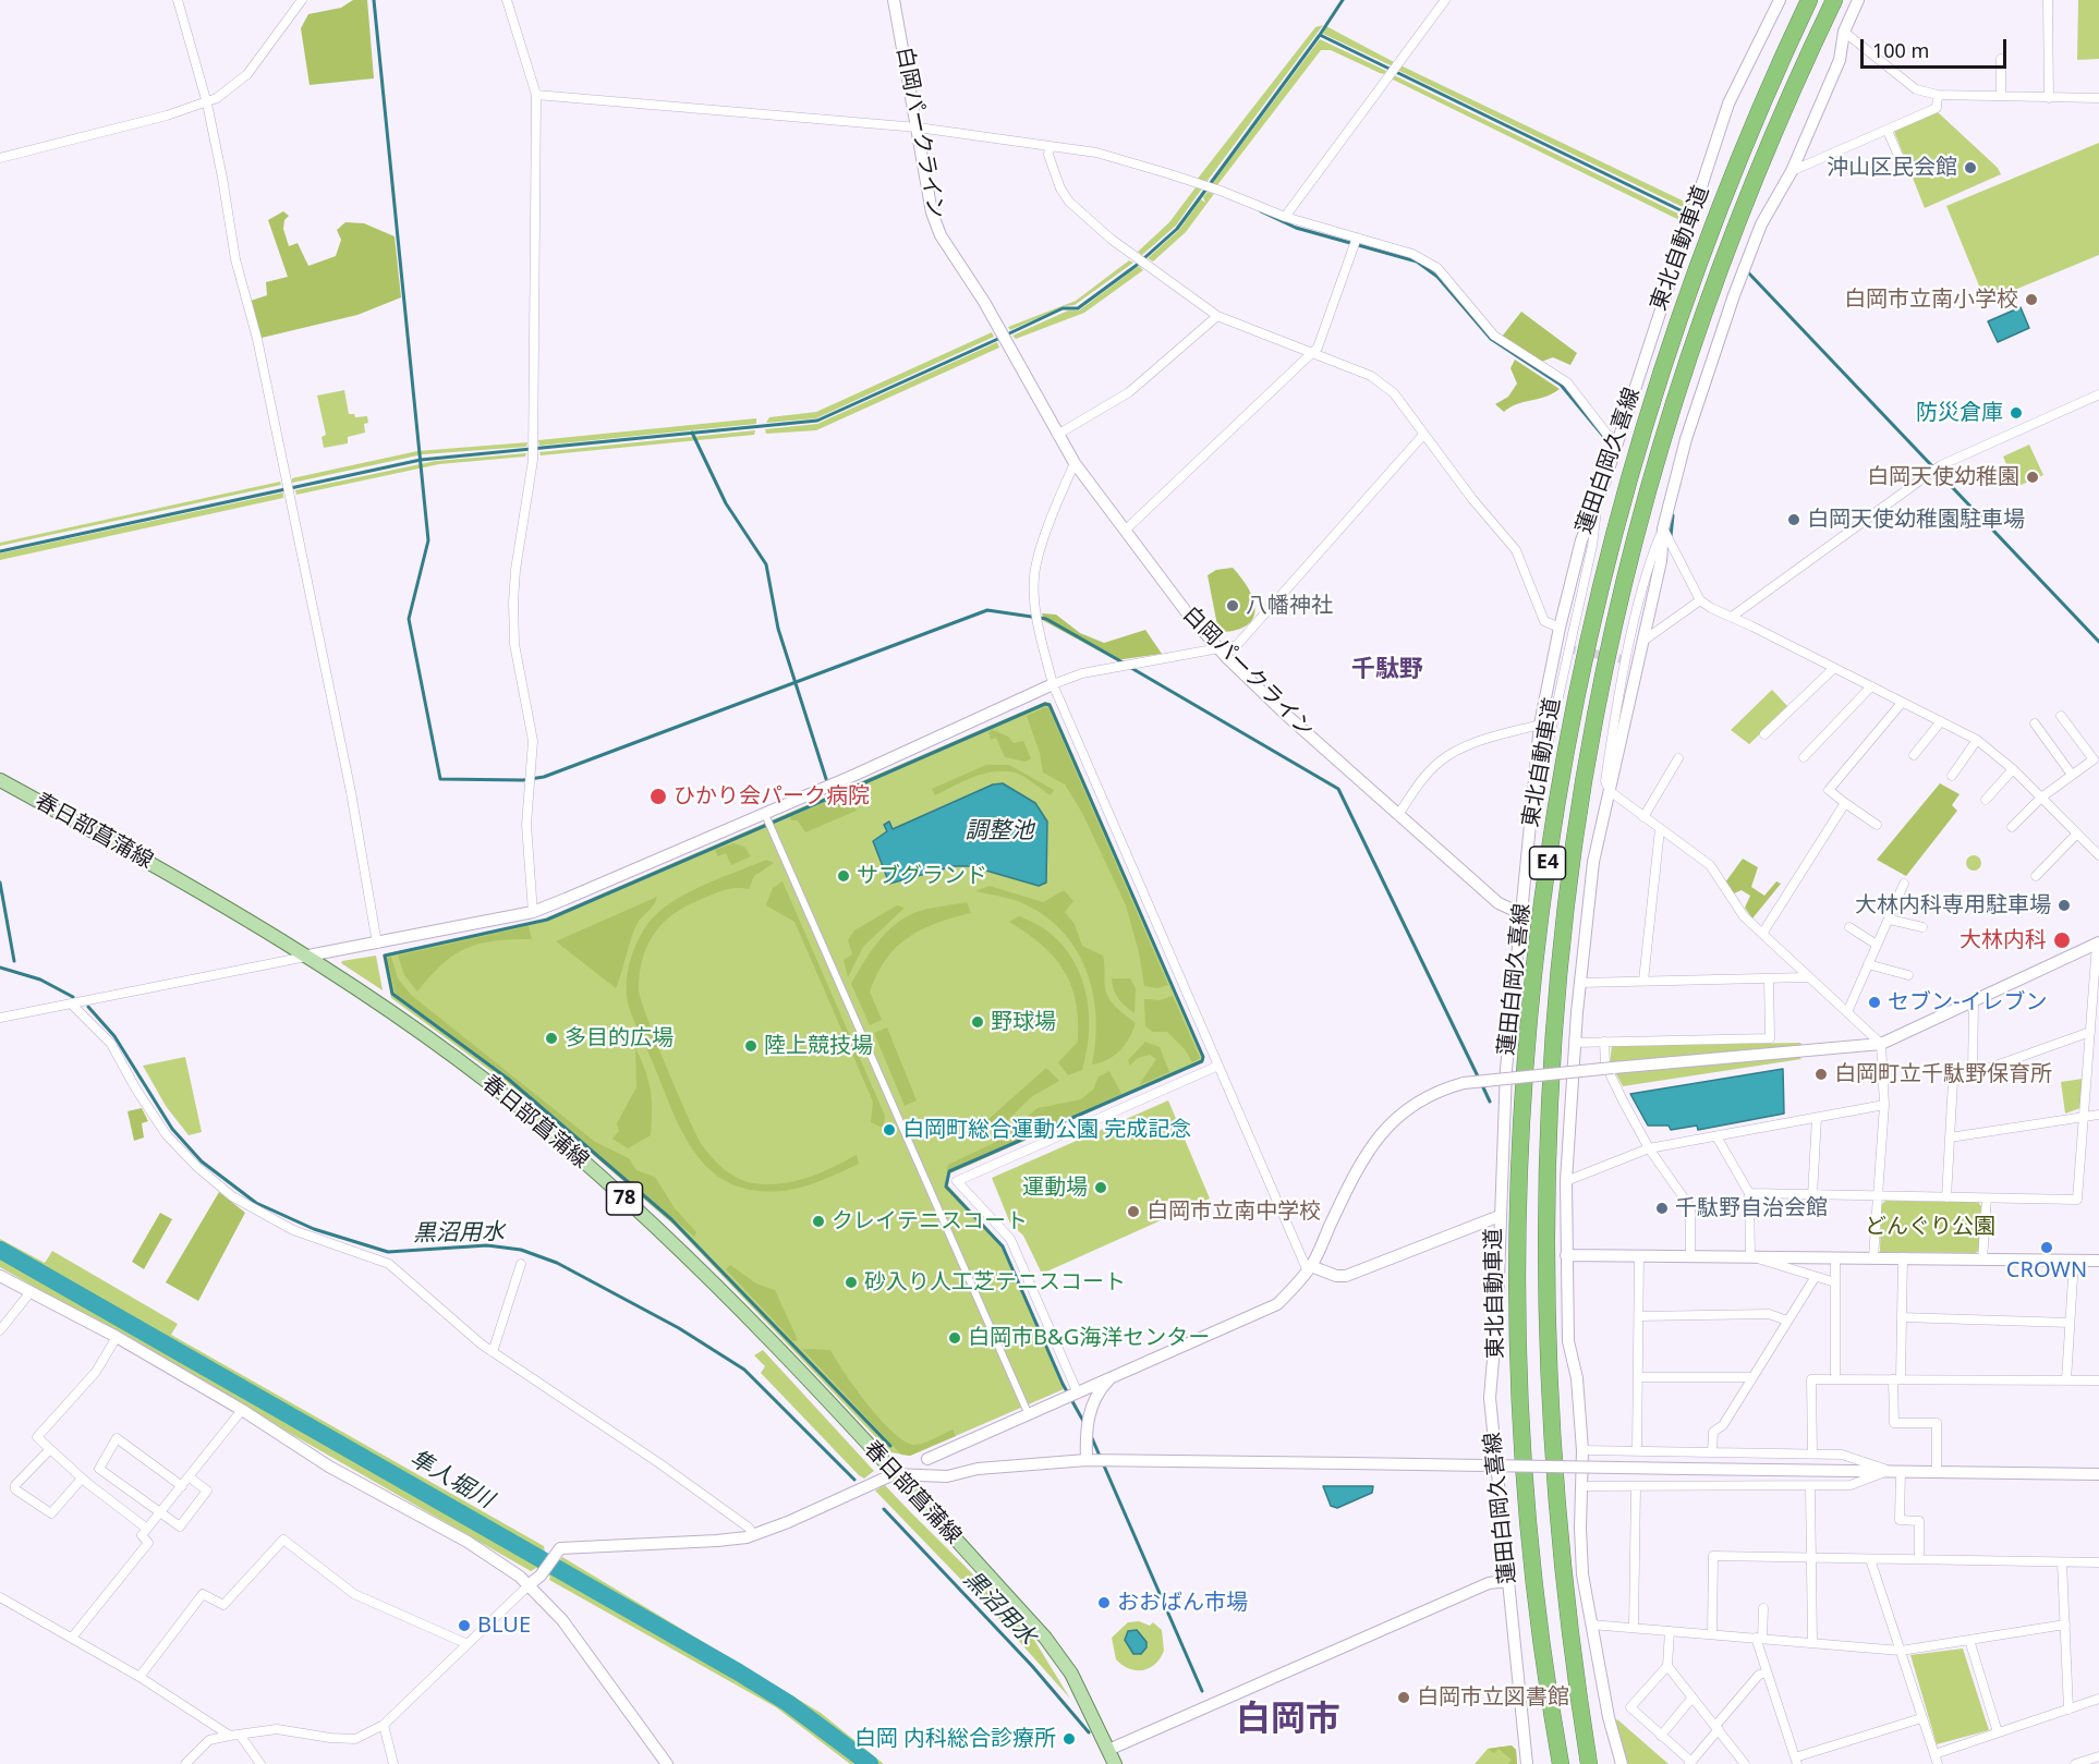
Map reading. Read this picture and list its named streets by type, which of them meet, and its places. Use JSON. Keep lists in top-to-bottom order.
{
  "streets": {
    "highway": ["東北自動車道", "E4"],
    "main road": ["春日部菖蒲線", "78"],
    "street": ["白岡パークライン", "蓮田白岡久喜線"]
  },
  "crossings": [
    ["白岡パークライン", "蓮田白岡久喜線"]
  ],
  "districts": ["千駄野", "白岡市"],
  "water": ["調整池", "黒沼用水", "隼人堀川"],
  "parks": ["どんぐり公園"],
  "places": [
    "沖山区民会館",
    "白岡市立南小学校",
    "防災倉庫",
    "白岡天使幼稚園",
    "白岡天使幼稚園駐車場",
    "八幡神社",
    "ひかり会パーク病院",
    "サブグランド",
    "大林内科専用駐車場",
    "大林内科",
    "セブン-イレブン",
    "野球場",
    "多目的広場",
    "陸上競技場",
    "白岡町立千駄野保育所",
    "白岡町総合運動公園 完成記念",
    "運動場",
    "千駄野自治会館",
    "白岡市立南中学校",
    "クレイテニスコート",
    "CROWN",
    "砂入り人工芝テニスコート",
    "白岡市B&G海洋センター",
    "おおばん市場",
    "BLUE",
    "白岡市立図書館",
    "白岡 内科総合診療所"
  ],
  "scale_bar": "100 m"
}
